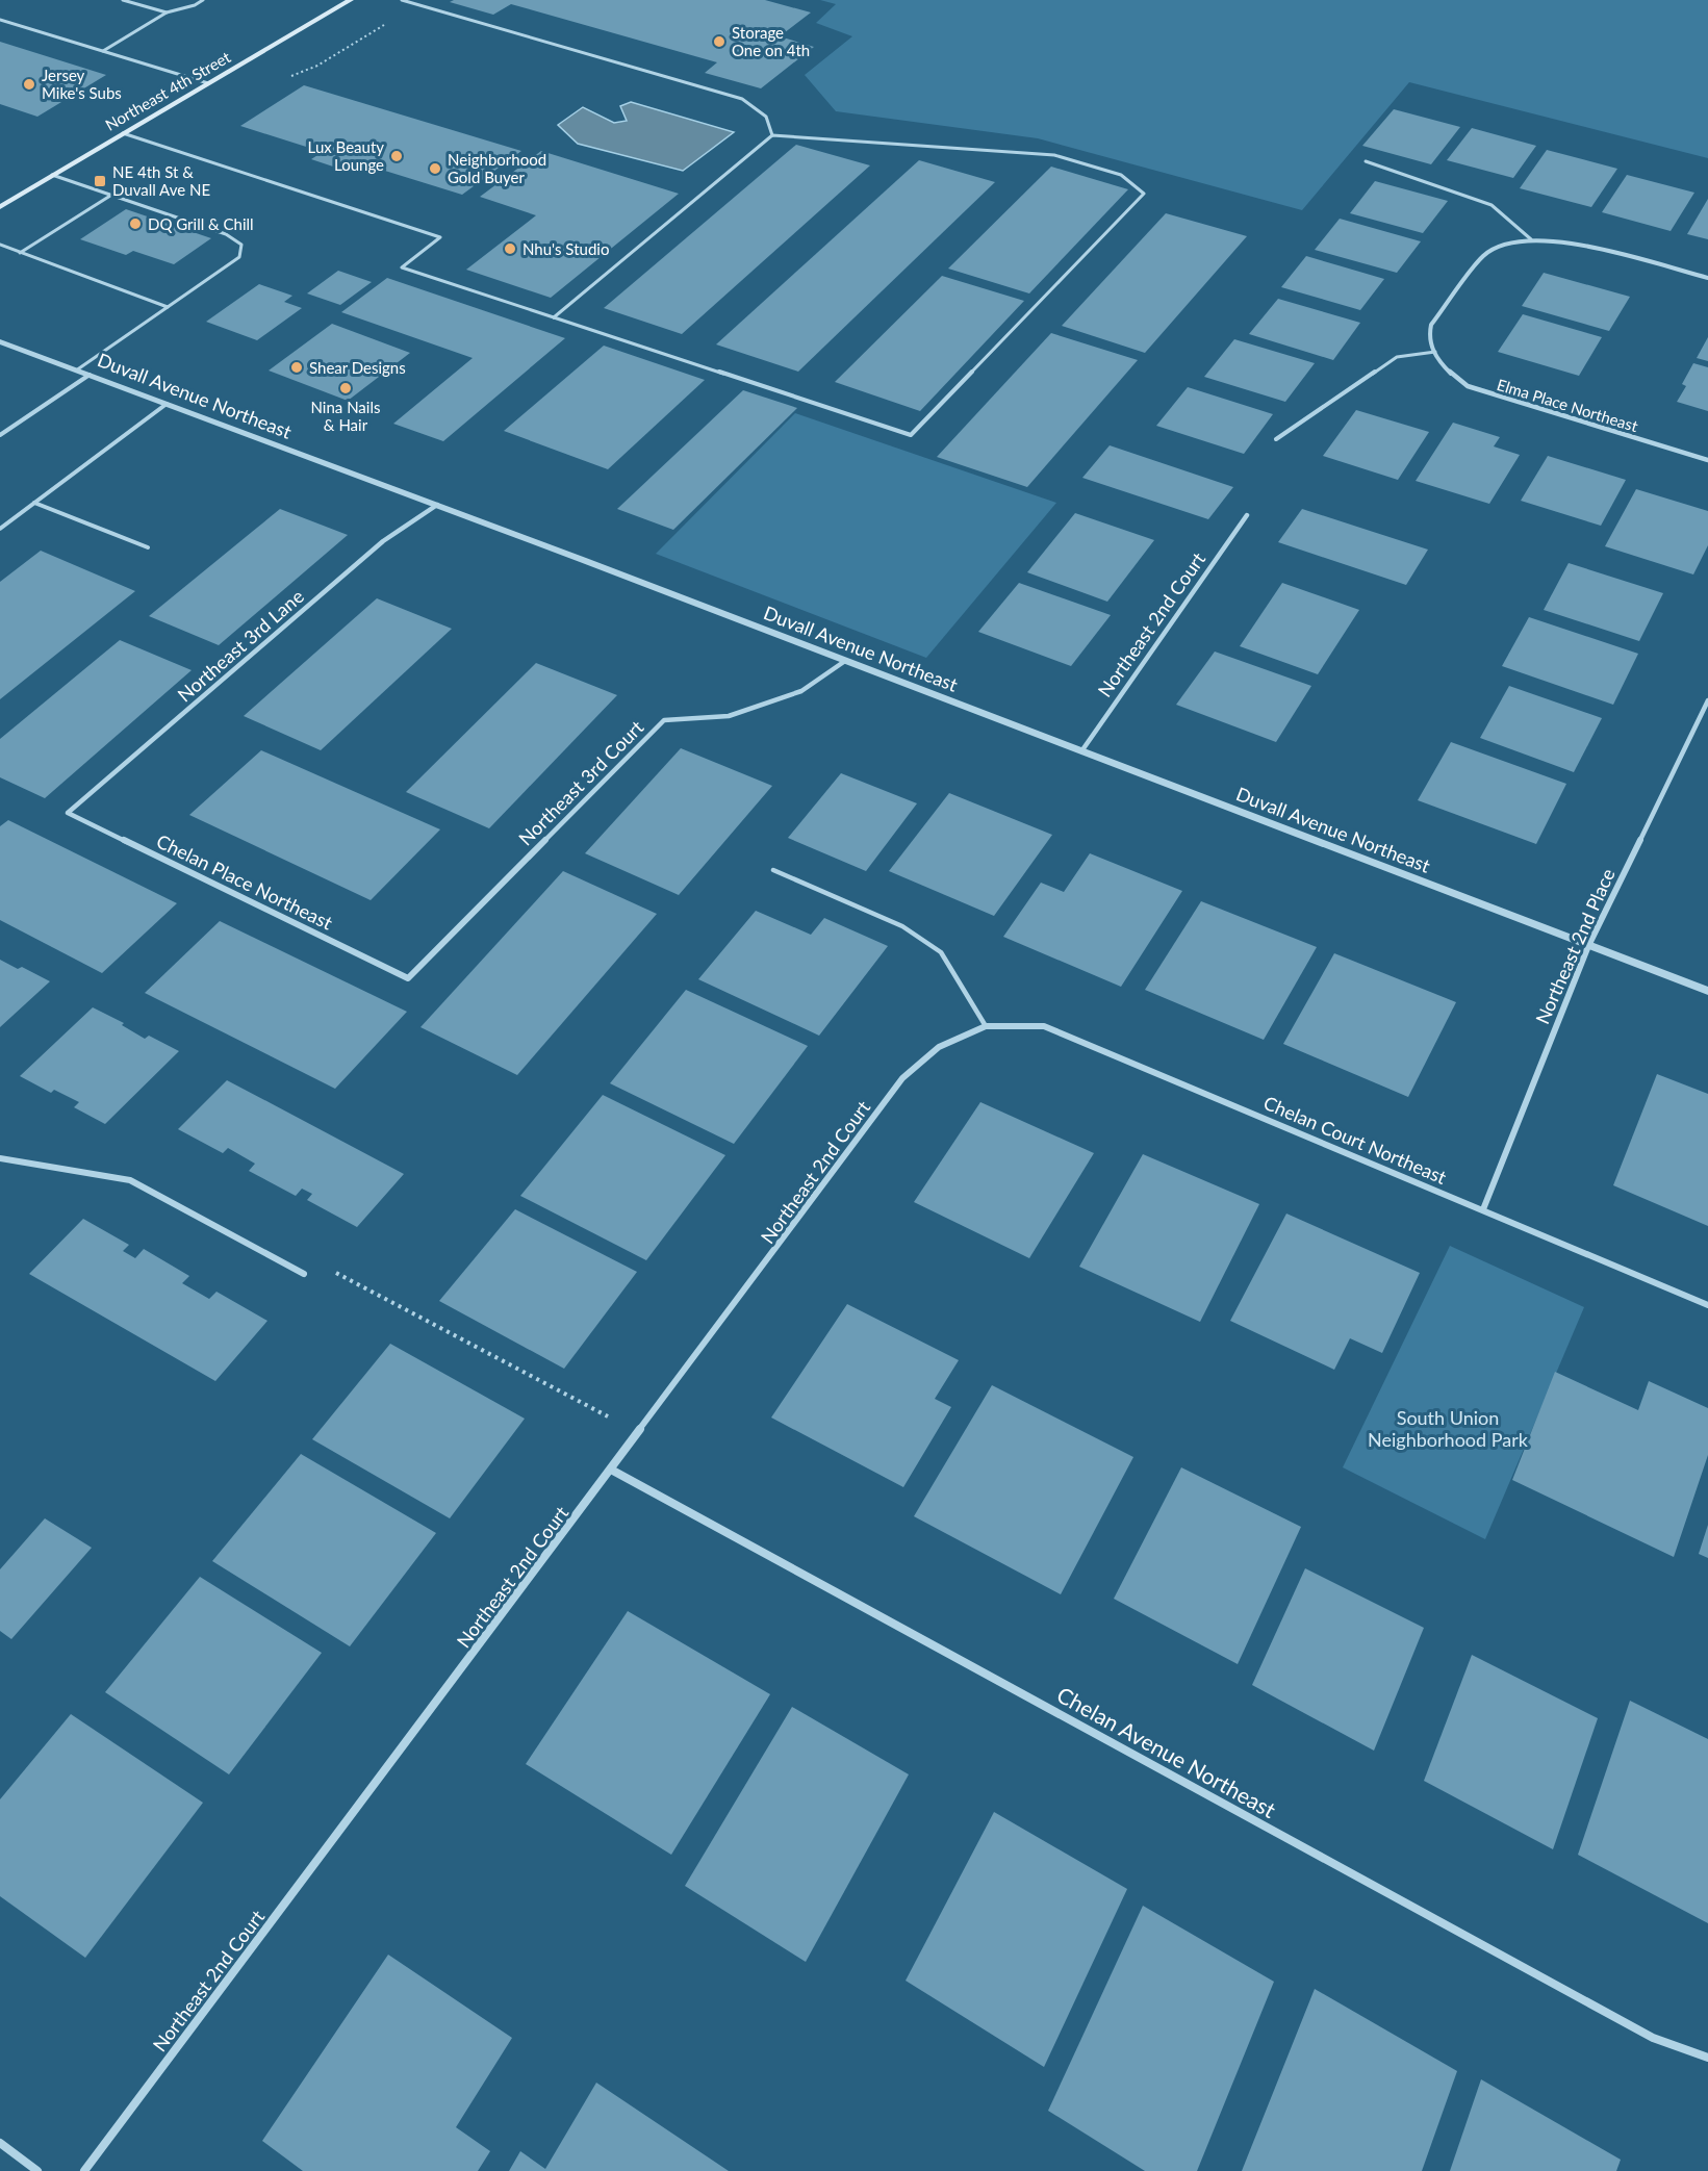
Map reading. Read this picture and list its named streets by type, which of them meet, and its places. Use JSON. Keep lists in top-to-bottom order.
{
  "streets": {
    "main road": ["Northeast 4th Street"],
    "street": [
      "Duvall Avenue Northeast",
      "Elma Place Northeast",
      "Northeast 2nd Court",
      "Northeast 3rd Lane",
      "Northeast 3rd Court",
      "Chelan Place Northeast",
      "Northeast 2nd Place",
      "Chelan Court Northeast",
      "Chelan Avenue Northeast"
    ]
  },
  "crossings": [
    ["Duvall Avenue Northeast", "Northeast 2nd Court"],
    ["Duvall Avenue Northeast", "Northeast 3rd Lane"],
    ["Duvall Avenue Northeast", "Northeast 3rd Court"],
    ["Duvall Avenue Northeast", "Northeast 2nd Place"],
    ["Northeast 2nd Court", "Chelan Court Northeast"],
    ["Northeast 2nd Court", "Chelan Avenue Northeast"],
    ["Northeast 3rd Lane", "Chelan Place Northeast"],
    ["Northeast 3rd Court", "Chelan Place Northeast"],
    ["Northeast 2nd Place", "Chelan Court Northeast"]
  ],
  "parks": ["South Union Neighborhood Park"],
  "places": {
    "other": [
      "Storage One on 4th",
      "Jersey Mike's Subs",
      "Lux Beauty Lounge",
      "Neighborhood Gold Buyer",
      "DQ Grill & Chill",
      "Nhu's Studio",
      "Shear Designs",
      "Nina Nails & Hair"
    ],
    "transit": ["NE 4th St & Duvall Ave NE"]
  }
}
